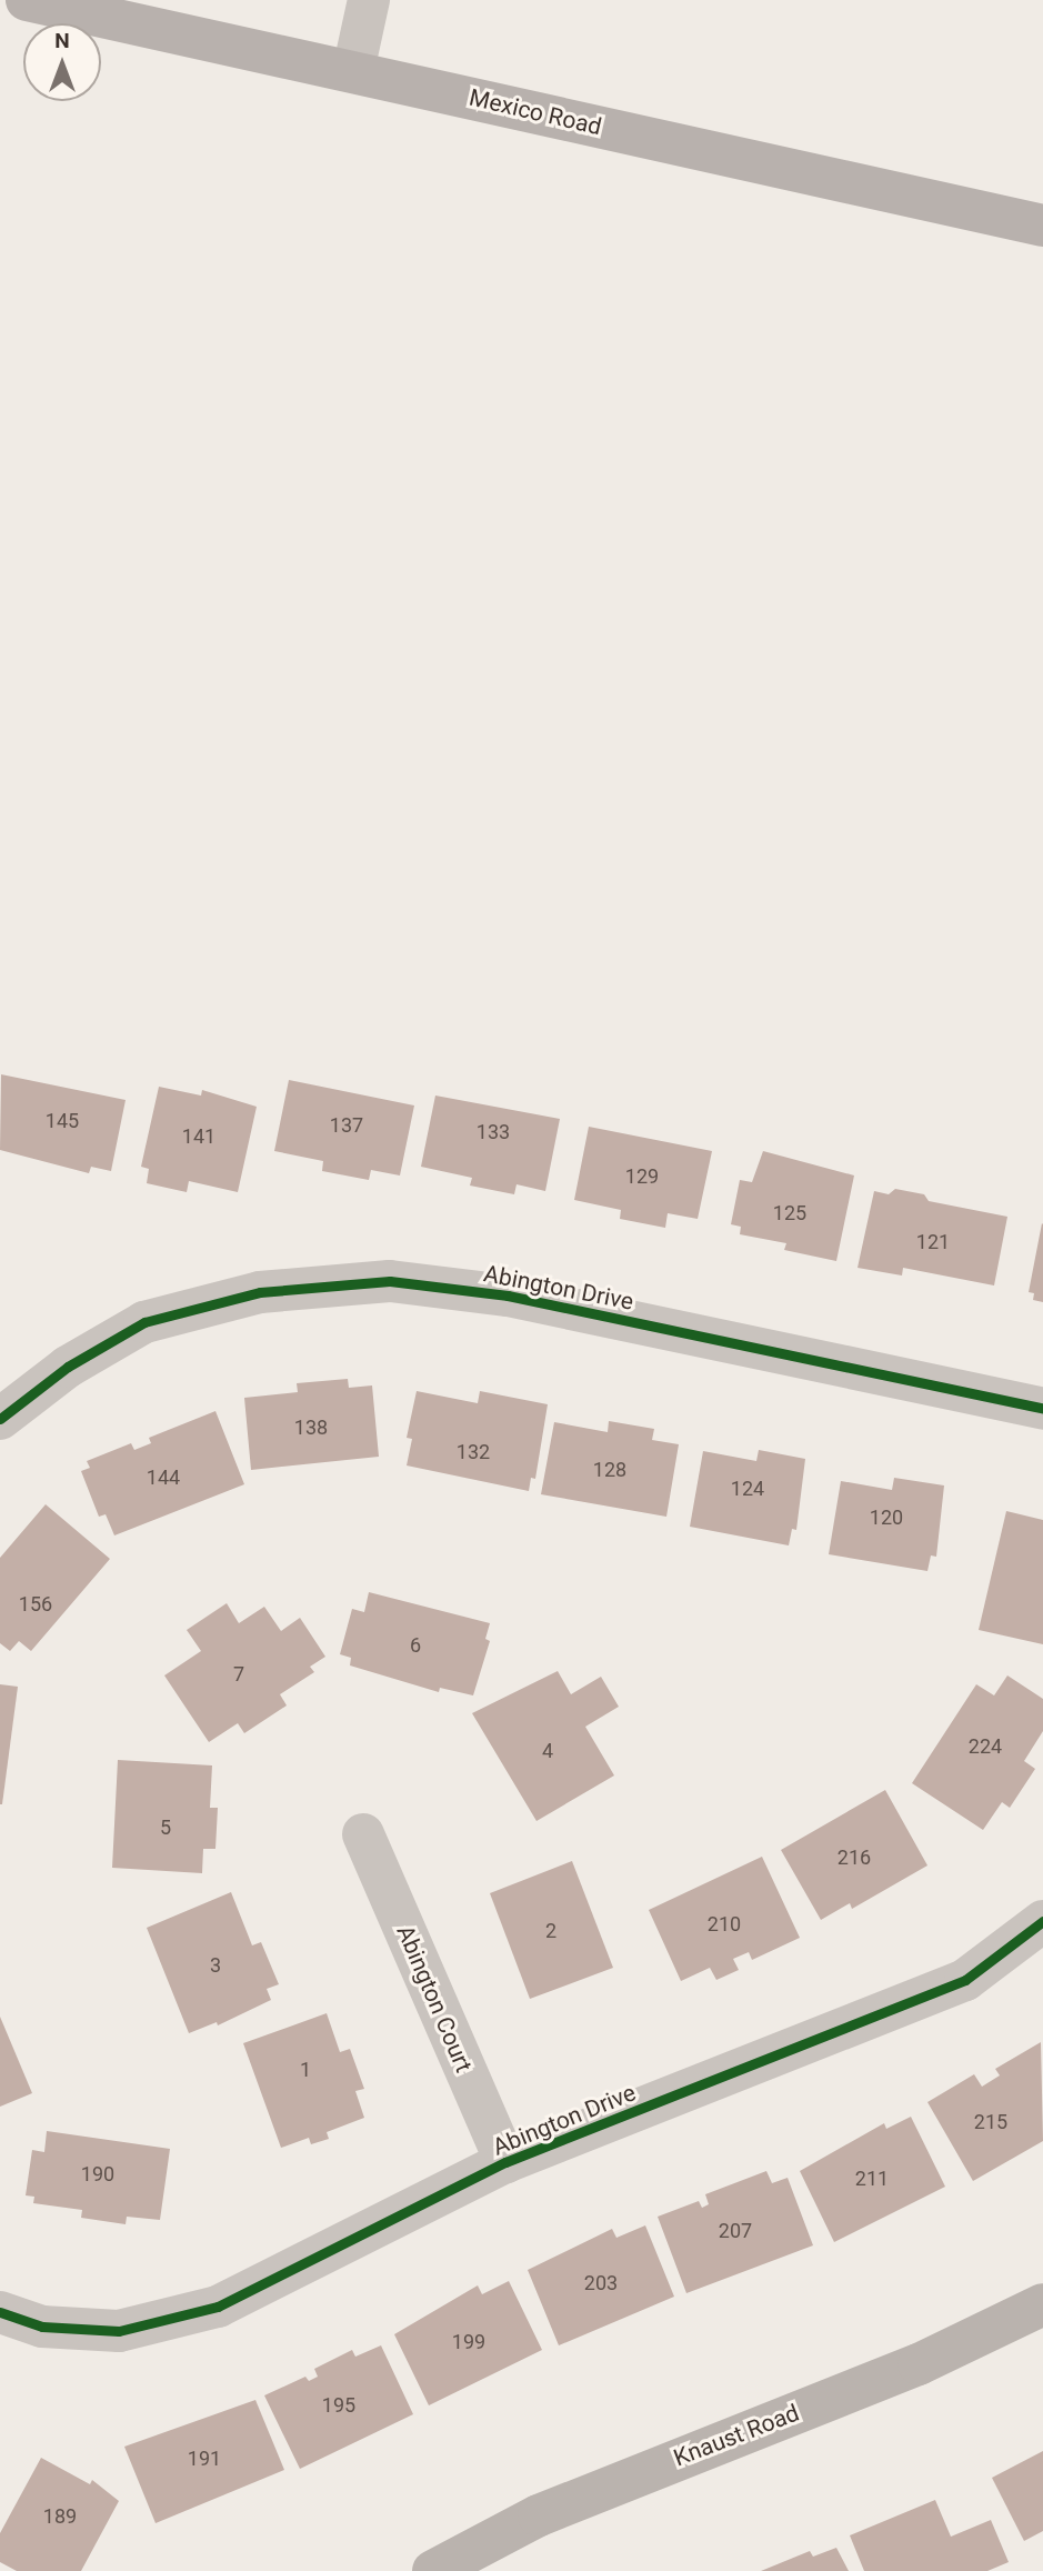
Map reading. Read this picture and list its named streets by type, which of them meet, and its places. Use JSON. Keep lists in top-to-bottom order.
{
  "streets": {
    "main road": ["Mexico Road", "Knaust Road"],
    "street": ["Abington Drive", "Abington Court"]
  },
  "crossings": [
    ["Abington Drive", "Abington Court"]
  ],
  "house_numbers": [
    "145",
    "137",
    "133",
    "141",
    "129",
    "125",
    "121",
    "138",
    "132",
    "128",
    "144",
    "124",
    "120",
    "156",
    "6",
    "7",
    "224",
    "4",
    "5",
    "216",
    "210",
    "2",
    "3",
    "1",
    "215",
    "190",
    "211",
    "207",
    "203",
    "199",
    "195",
    "191",
    "189"
  ],
  "north": "top"
}
